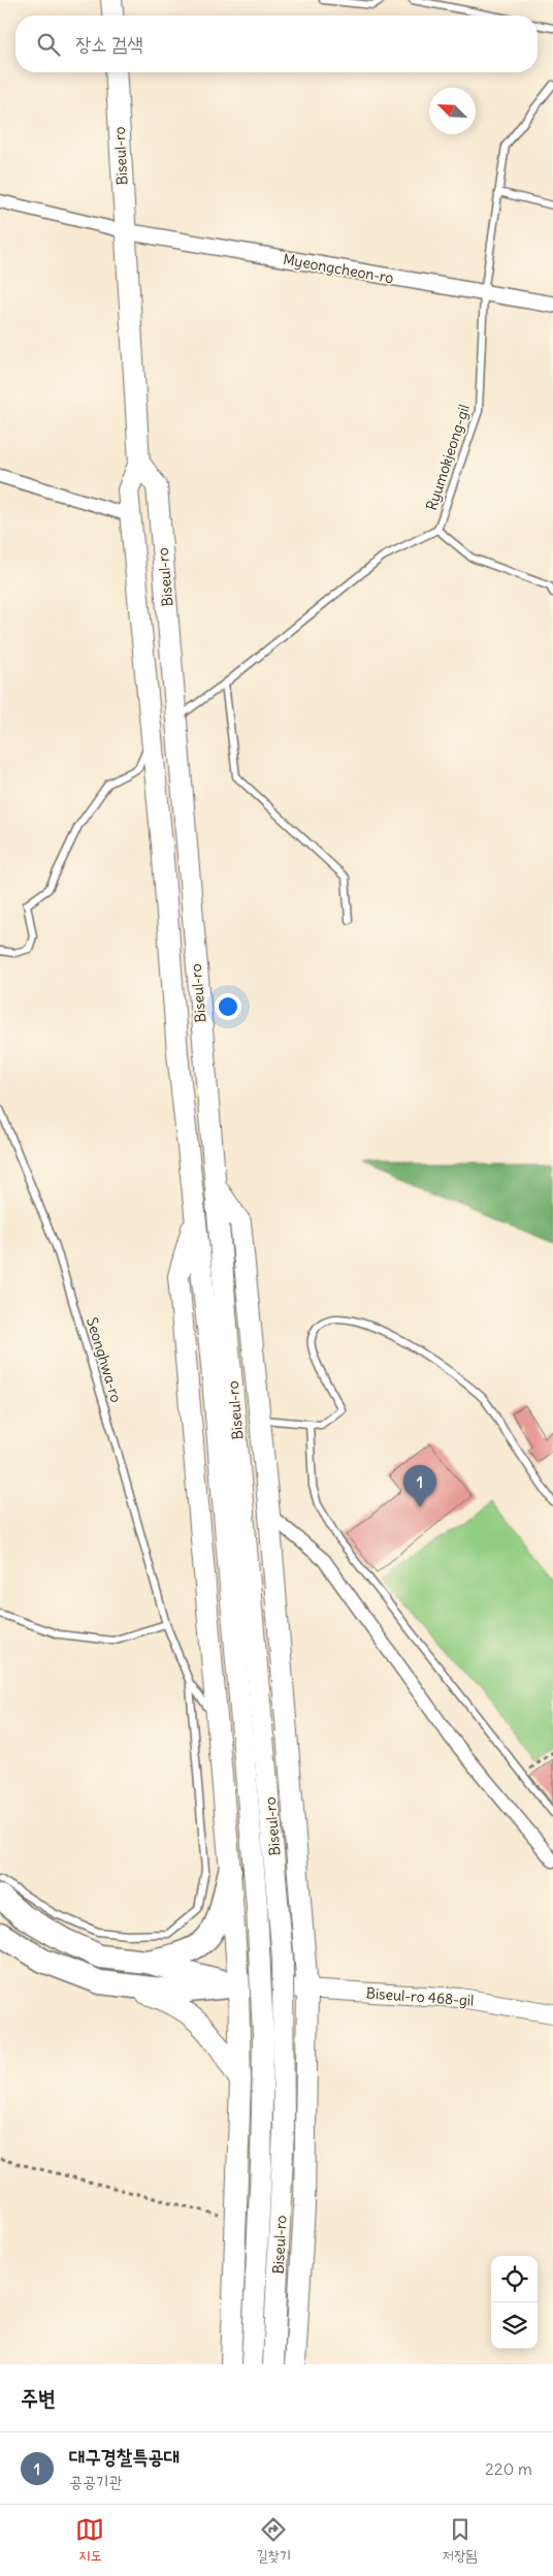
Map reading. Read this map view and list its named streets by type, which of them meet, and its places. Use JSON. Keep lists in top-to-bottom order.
{
  "streets": {
    "main road": ["Biseul-ro", "Biseul-ro 468-gil"],
    "street": ["Myeongcheon-ro"],
    "lane": ["Ryumokjeong-gil", "Seonghwa-ro"]
  },
  "crossings": [
    ["Biseul-ro", "Myeongcheon-ro"],
    ["Biseul-ro", "Ryumokjeong-gil"],
    ["Myeongcheon-ro", "Ryumokjeong-gil"]
  ],
  "north": "top left",
  "page": {
    "search": "장소 검색",
    "pins": "1",
    "heading": "주변",
    "list": [
      {
        "mark": "1",
        "name": "대구경찰특공대",
        "note": "공공기관",
        "value": "220 m"
      }
    ],
    "nav": ["지도", "길찾기", "저장됨"]
  }
}
